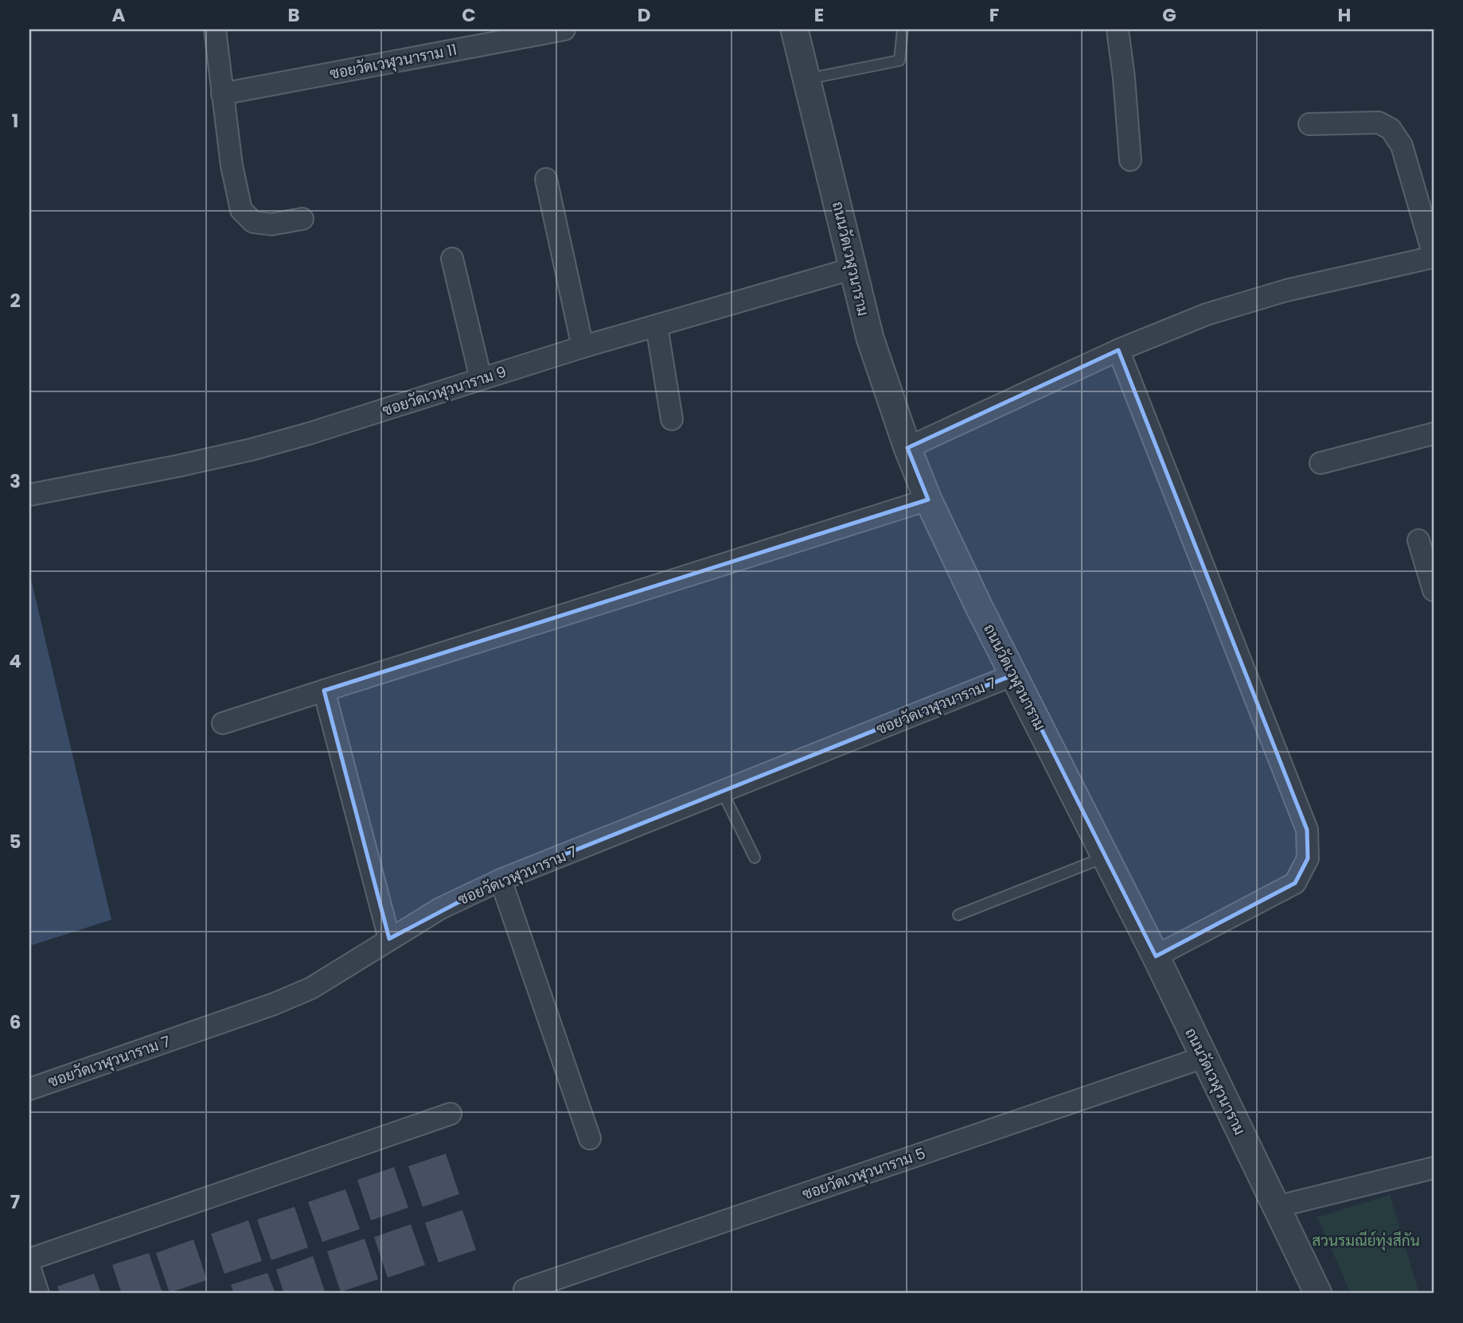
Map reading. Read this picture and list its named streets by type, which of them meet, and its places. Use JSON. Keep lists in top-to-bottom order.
{
  "streets": {
    "street": [
      "ซอยวัดเวฬุวนาราม 11",
      "ถนนวัดเวฬุวนาราม",
      "ซอยวัดเวฬุวนาราม 9",
      "ซอยวัดเวฬุวนาราม 7",
      "ซอยวัดเวฬุวนาราม 5"
    ]
  },
  "crossings": [
    ["ถนนวัดเวฬุวนาราม", "ซอยวัดเวฬุวนาราม 9"],
    ["ถนนวัดเวฬุวนาราม", "ซอยวัดเวฬุวนาราม 7"],
    ["ถนนวัดเวฬุวนาราม", "ซอยวัดเวฬุวนาราม 5"]
  ],
  "parks": ["สวนรมณีย์ทุ่งสีกัน"],
  "grid": {
    "columns": [
      "A",
      "B",
      "C",
      "D",
      "E",
      "F",
      "G",
      "H"
    ],
    "rows": [
      "1",
      "2",
      "3",
      "4",
      "5",
      "6",
      "7"
    ]
  }
}
